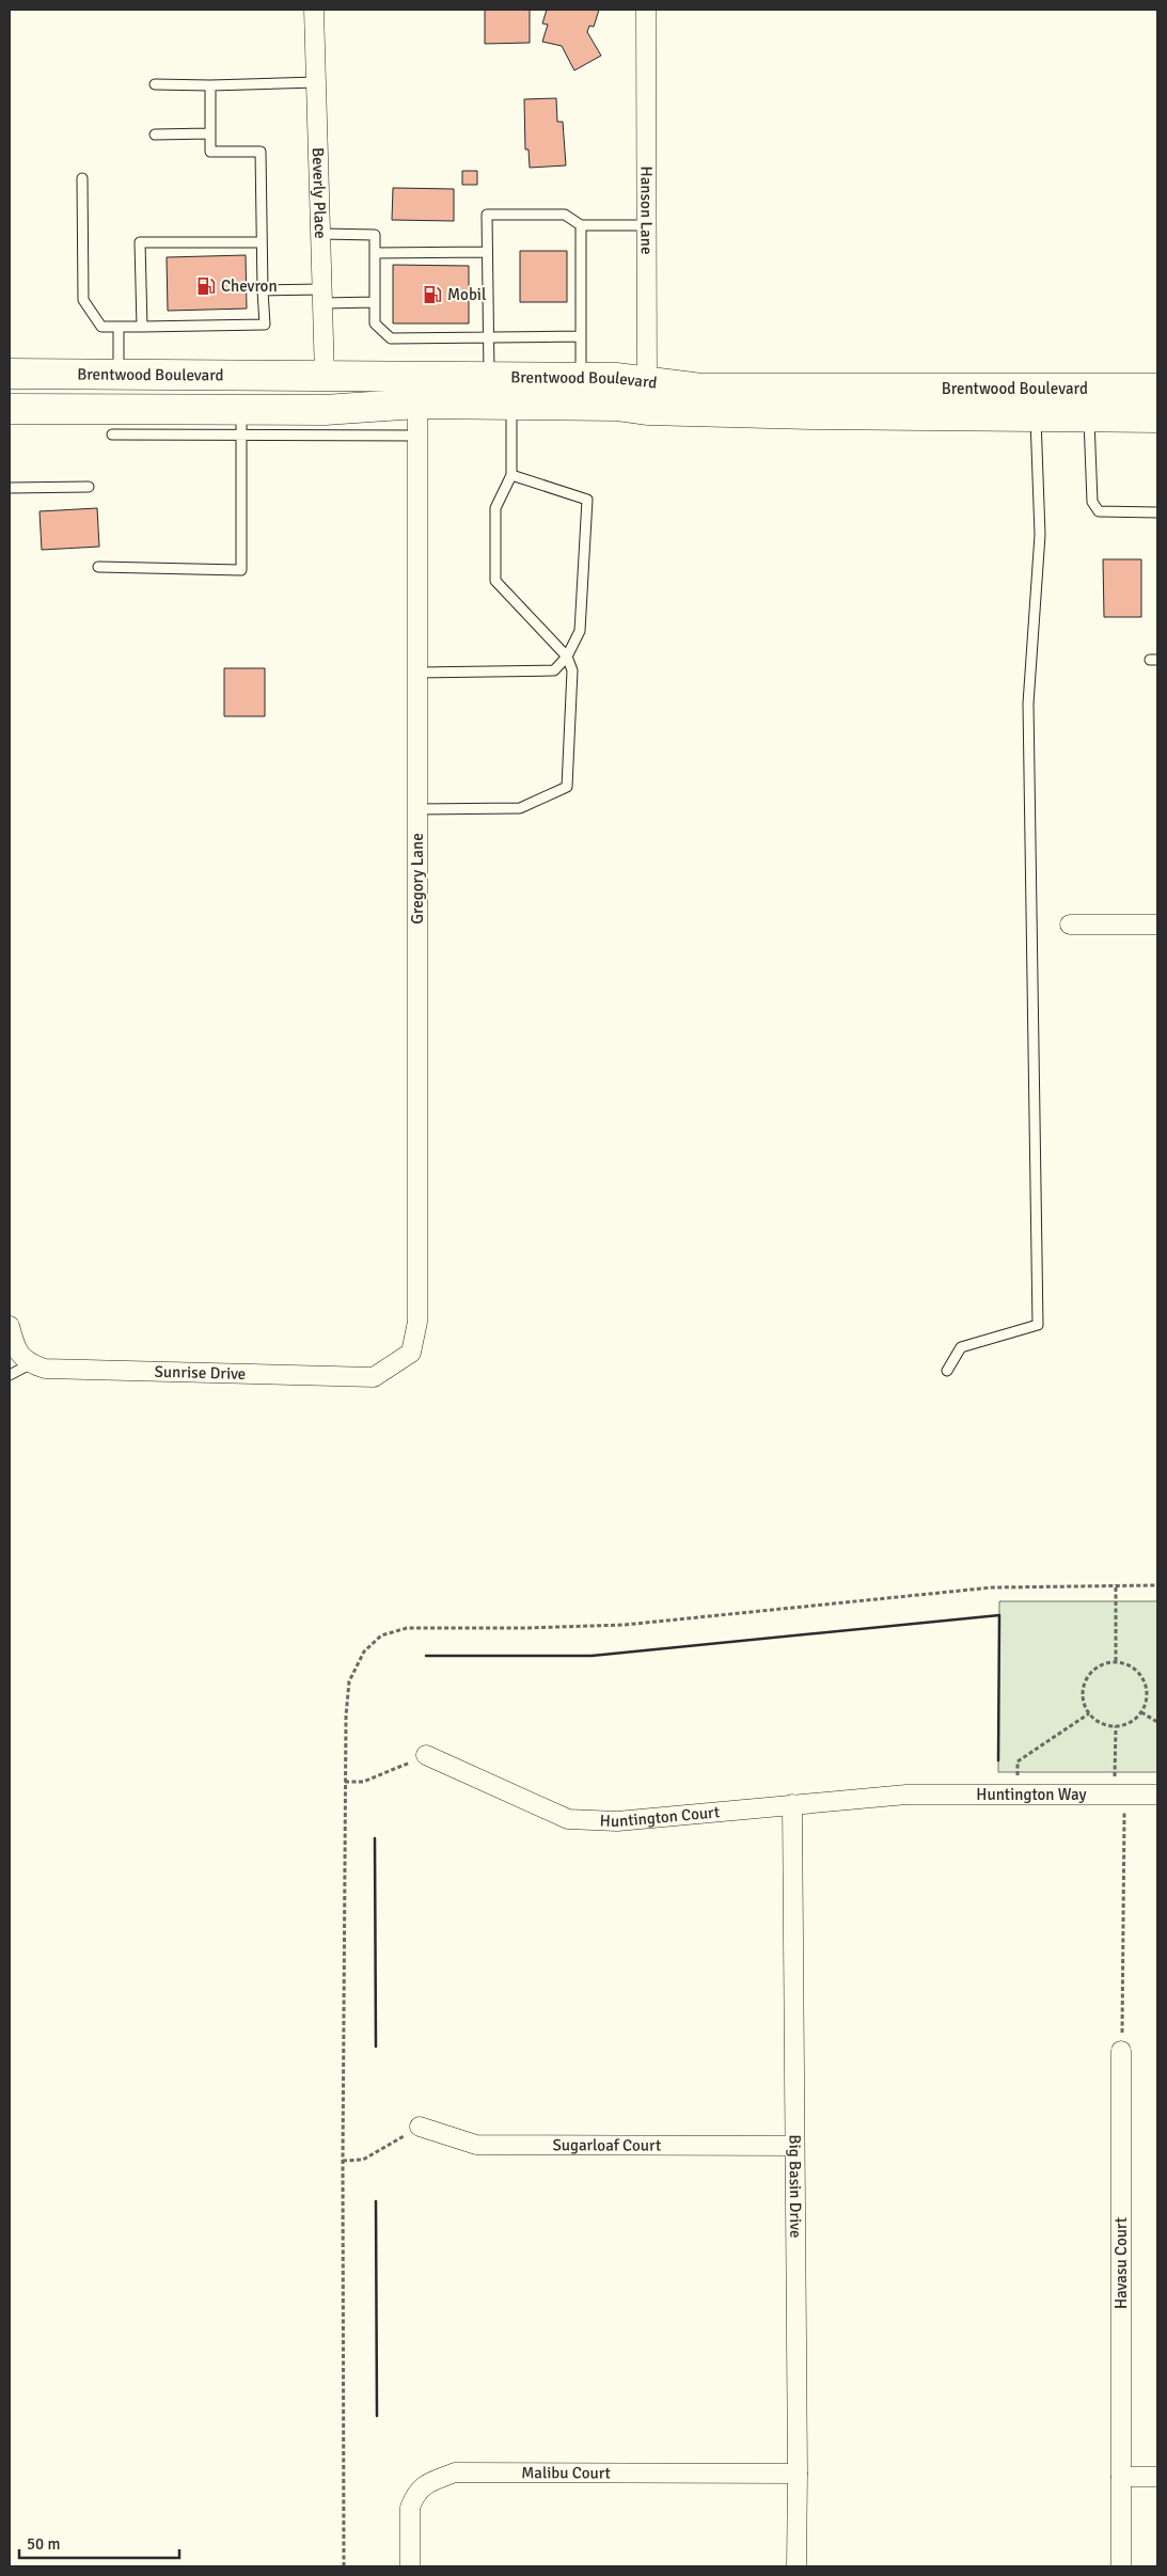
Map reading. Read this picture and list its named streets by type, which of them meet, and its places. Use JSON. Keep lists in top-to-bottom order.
{
  "streets": {
    "main road": ["Brentwood Boulevard"],
    "street": [
      "Beverly Place",
      "Hanson Lane",
      "Gregory Lane",
      "Sunrise Drive",
      "Huntington Way",
      "Huntington Court",
      "Sugarloaf Court",
      "Big Basin Drive",
      "Havasu Court",
      "Malibu Court"
    ]
  },
  "crossings": [
    ["Beverly Place", "Brentwood Boulevard"],
    ["Hanson Lane", "Brentwood Boulevard"],
    ["Brentwood Boulevard", "Gregory Lane"],
    ["Gregory Lane", "Sunrise Drive"],
    ["Huntington Way", "Huntington Court"],
    ["Huntington Court", "Big Basin Drive"],
    ["Sugarloaf Court", "Big Basin Drive"],
    ["Big Basin Drive", "Malibu Court"]
  ],
  "places": {
    "fuel station": ["Chevron", "Mobil"]
  },
  "scale_bar": "50 m"
}
